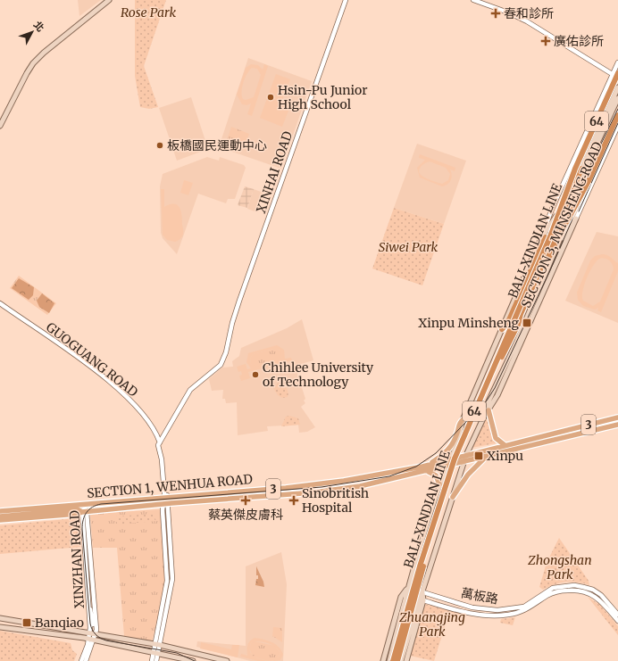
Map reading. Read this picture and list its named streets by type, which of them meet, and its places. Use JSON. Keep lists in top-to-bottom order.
{
  "streets": {
    "highway": ["64", "BALI-XINDIAN LINE"],
    "main road": ["SECTION 3, MINSHENG ROAD", "3", "SECTION 1, WENHUA ROAD"],
    "street": [
      "XINHAI ROAD",
      "GUOGUANG ROAD",
      "XINZHAN ROAD",
      "萬板路"
    ]
  },
  "crossings": [
    ["XINHAI ROAD", "GUOGUANG ROAD"],
    ["SECTION 3, MINSHENG ROAD", "BALI-XINDIAN LINE"],
    ["SECTION 3, MINSHENG ROAD", "3"],
    ["SECTION 3, MINSHENG ROAD", "SECTION 1, WENHUA ROAD"],
    ["SECTION 3, MINSHENG ROAD", "萬板路"],
    ["GUOGUANG ROAD", "SECTION 1, WENHUA ROAD"],
    ["3", "SECTION 1, WENHUA ROAD"],
    ["3", "XINZHAN ROAD"],
    ["SECTION 1, WENHUA ROAD", "XINZHAN ROAD"]
  ],
  "parks": [
    "Rose Park",
    "Siwei Park",
    "Zhongshan Park",
    "Zhuangjing Park"
  ],
  "places": {
    "health": [
      "春和診所",
      "廣佑診所",
      "蔡英傑皮膚科",
      "Sinobritish Hospital"
    ],
    "other": ["Hsin-Pu Junior High School", "板橋國民運動中心", "Chihlee University of Technology"],
    "transit": ["Xinpu Minsheng", "Xinpu", "Banqiao"]
  },
  "north": "top right"
}
